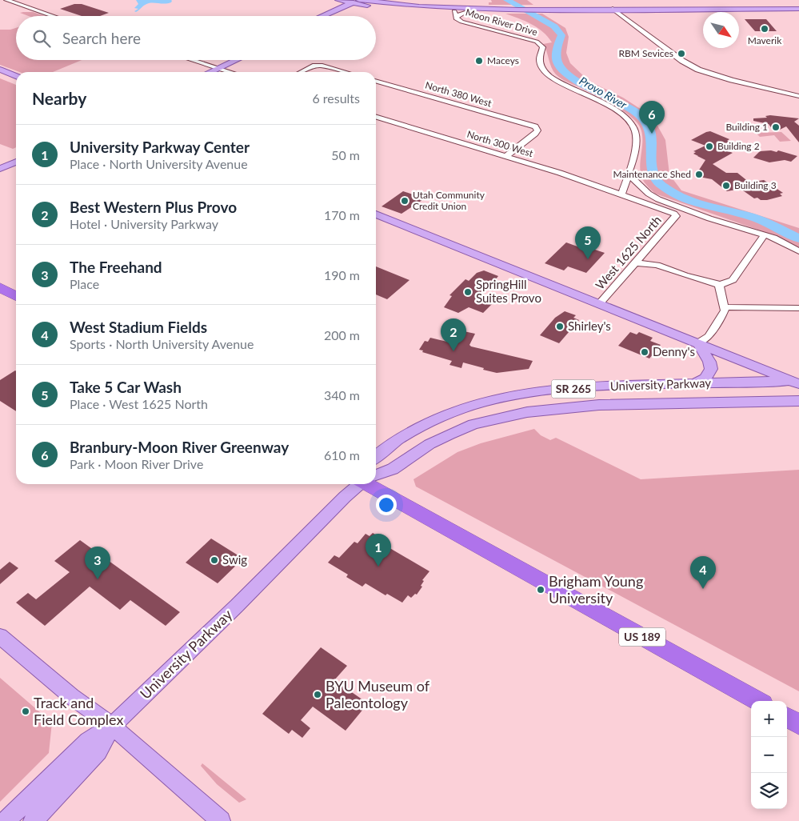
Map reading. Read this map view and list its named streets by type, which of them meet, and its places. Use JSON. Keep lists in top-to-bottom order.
{
  "streets": {
    "highway": ["US 189"],
    "main road": ["University Parkway", "SR 265"],
    "street": [
      "Moon River Drive",
      "North 380 West",
      "North 300 West",
      "West 1625 North"
    ]
  },
  "crossings": [
    ["North 380 West", "North 300 West"],
    ["North 300 West", "West 1625 North"]
  ],
  "water": ["Provo River"],
  "places": [
    "Maverik",
    "RBM Sevices",
    "Maceys",
    "Building 1",
    "Building 2",
    "Maintenance Shed",
    "Building 3",
    "Utah Community Credit Union",
    "SpringHill Suites Provo",
    "Shirley's",
    "Denny's",
    "Swig",
    "Brigham Young University",
    "BYU Museum of Paleontology",
    "Track and Field Complex"
  ],
  "north": "bottom right",
  "page": {
    "search": "Search here",
    "heading": ["Nearby", "6 results"],
    "pins": [
      "6",
      "5",
      "2",
      "1",
      "3",
      "4"
    ],
    "list": [
      {
        "mark": "1",
        "name": "University Parkway Center",
        "note": "Place · North University Avenue",
        "value": "50 m"
      },
      {
        "mark": "2",
        "name": "Best Western Plus Provo",
        "note": "Hotel · University Parkway",
        "value": "170 m"
      },
      {
        "mark": "3",
        "name": "The Freehand",
        "note": "Place",
        "value": "190 m"
      },
      {
        "mark": "4",
        "name": "West Stadium Fields",
        "note": "Sports · North University Avenue",
        "value": "200 m"
      },
      {
        "mark": "5",
        "name": "Take 5 Car Wash",
        "note": "Place · West 1625 North",
        "value": "340 m"
      },
      {
        "mark": "6",
        "name": "Branbury-Moon River Greenway",
        "note": "Park · Moon River Drive",
        "value": "610 m"
      }
    ],
    "map_buttons": ["+", "−"]
  }
}
